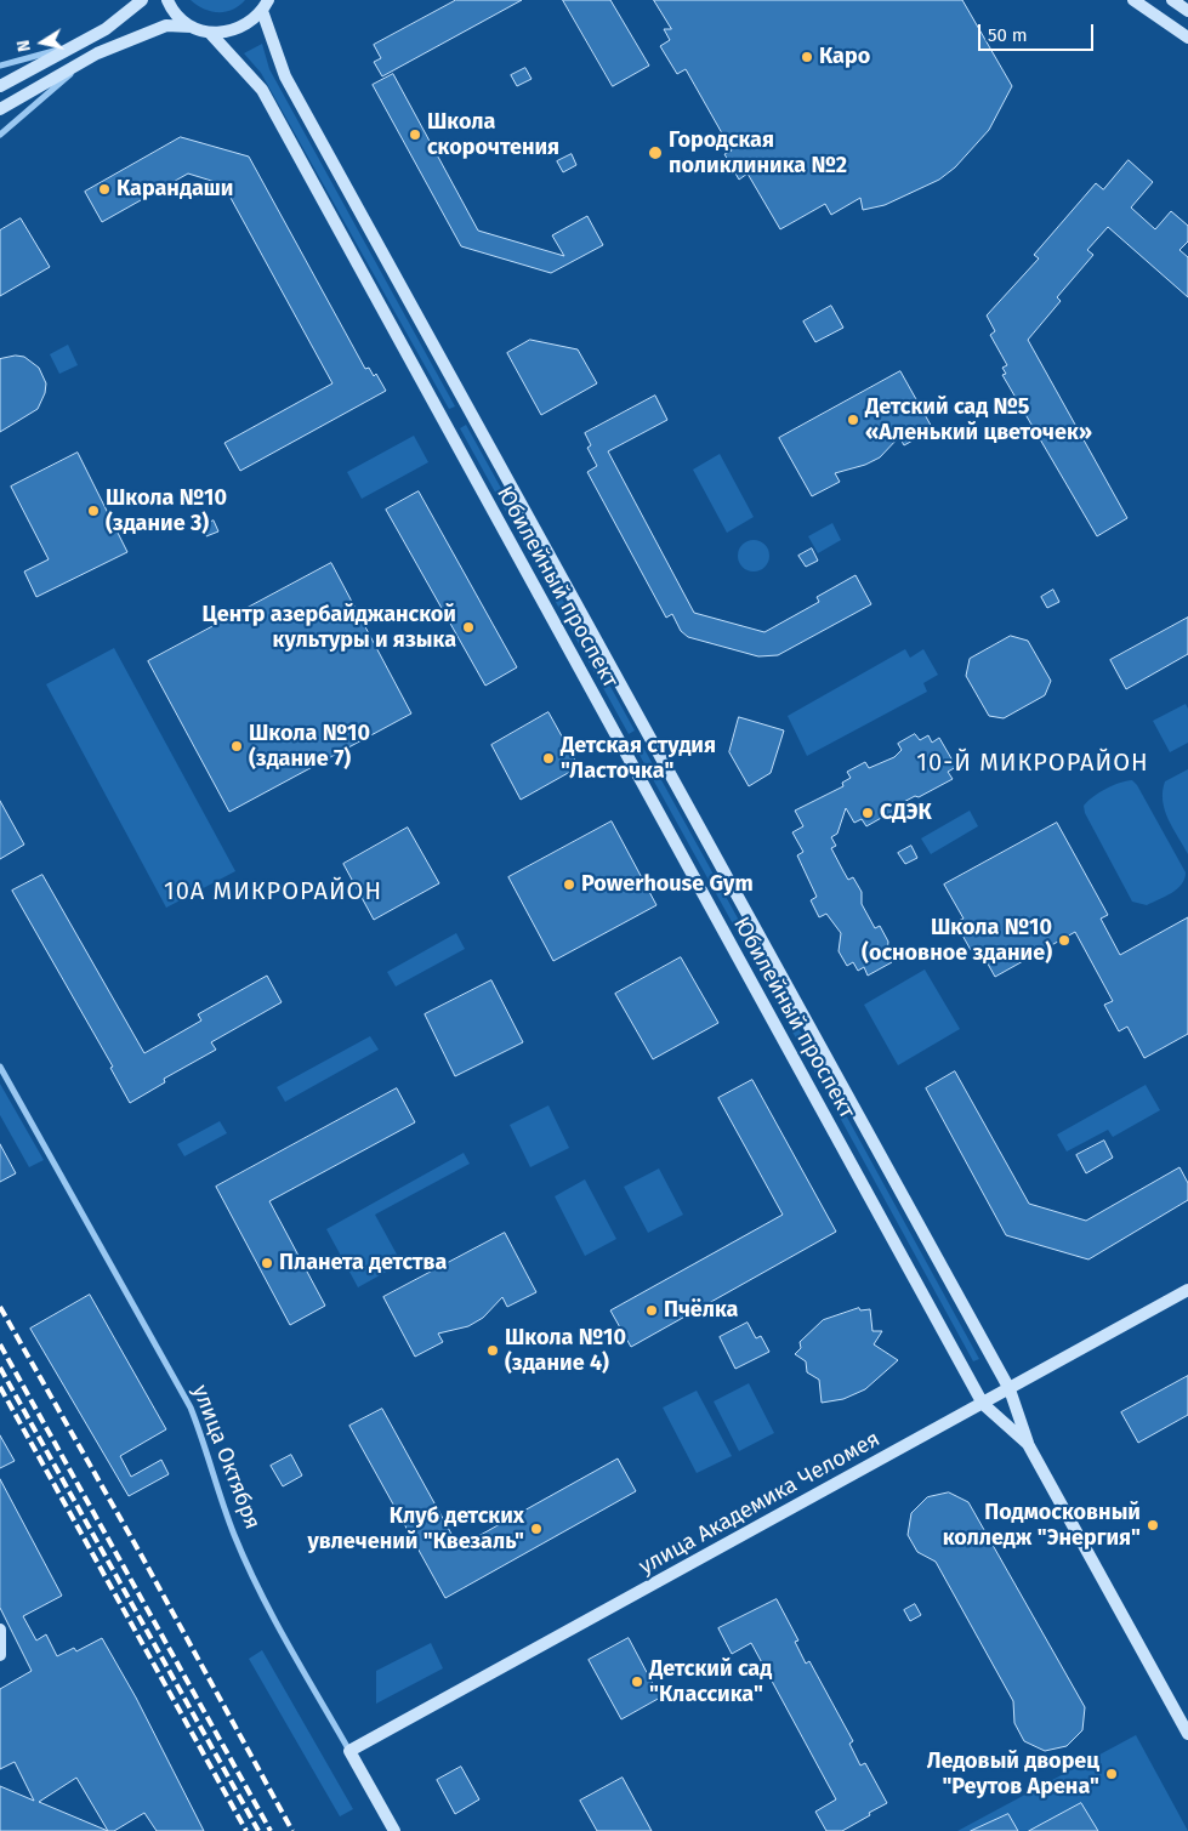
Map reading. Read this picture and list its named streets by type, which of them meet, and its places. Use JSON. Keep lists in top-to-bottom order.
{
  "streets": {
    "street": ["Юбилейный проспект", "улица Октября", "улица Академика Челомея"]
  },
  "crossings": [
    ["Юбилейный проспект", "улица Академика Челомея"],
    ["улица Октября", "улица Академика Челомея"]
  ],
  "districts": ["10-Й МИКРОРАЙОН", "10А МИКРОРАЙОН"],
  "places": [
    "Каро",
    "Школа скорочтения",
    "Городская поликлиника №2",
    "Карандаши",
    "Детский сад №5 «Аленький цветочек»",
    "Школа №10 (здание 3)",
    "Центр азербайджанской культуры и языка",
    "Школа №10 (здание 7)",
    "Детская студия \"Ласточка\"",
    "СДЭК",
    "Powerhouse Gym",
    "Школа №10 (основное здание)",
    "Планета детства",
    "Пчёлка",
    "Школа №10 (здание 4)",
    "Подмосковный колледж \"Энергия\"",
    "Клуб детских увлечений \"Квезаль\"",
    "Детский сад \"Классика\"",
    "Ледовый дворец \"Реутов Арена\""
  ],
  "scale_bar": "50 m",
  "north": "left"
}
